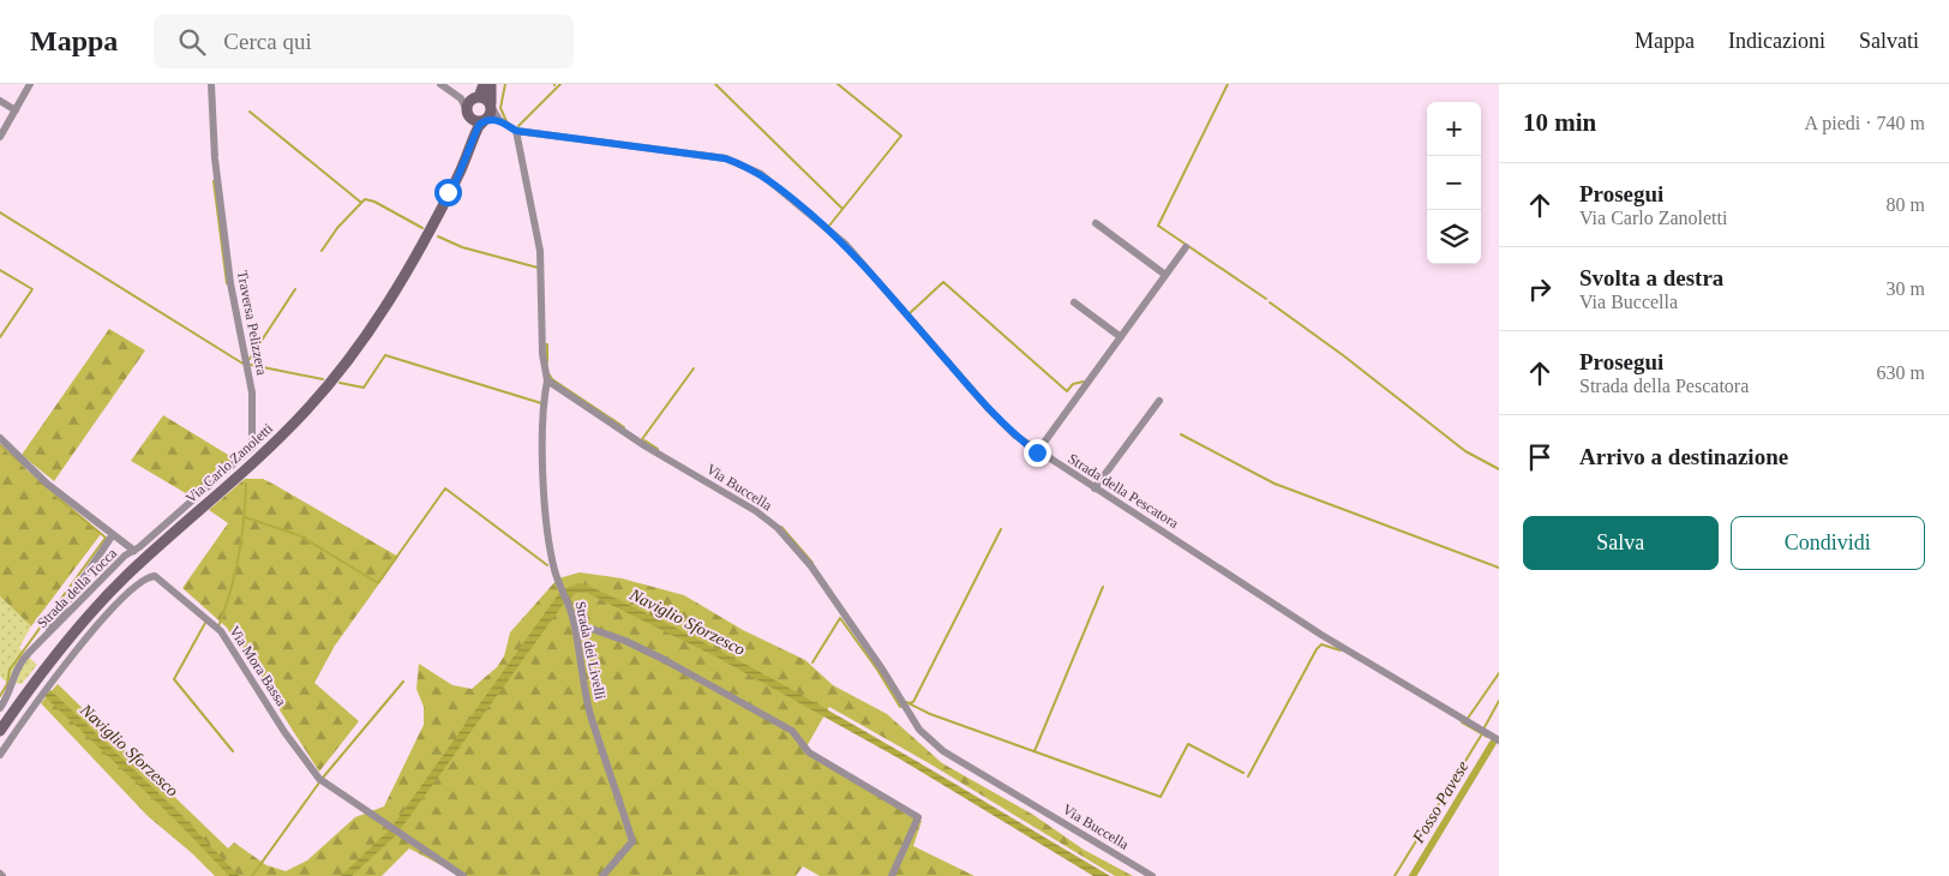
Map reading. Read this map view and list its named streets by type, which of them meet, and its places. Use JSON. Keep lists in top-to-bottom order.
{
  "streets": {
    "main road": ["Via Carlo Zanoletti"],
    "street": [
      "Traversa Pelizzera",
      "Via Buccella",
      "Strada della Pescatora",
      "Strada della Tocca",
      "Strada dei Livelli",
      "Via Mora Bassa"
    ]
  },
  "crossings": [
    ["Traversa Pelizzera", "Strada della Tocca"],
    ["Via Buccella", "Strada dei Livelli"]
  ],
  "water": ["Naviglio Sforzesco", "Fosso Pavese"],
  "page": {
    "header": "Mappa",
    "search": "Cerca qui",
    "nav": ["Mappa", "Indicazioni", "Salvati"],
    "heading": ["10 min", "A piedi · 740 m"],
    "map_buttons": ["+", "−"],
    "list": [
      ["Prosegui", "Via Carlo Zanoletti", "80 m"],
      ["Svolta a destra", "Via Buccella", "30 m"],
      ["Prosegui", "Strada della Pescatora", "630 m"],
      "Arrivo a destinazione"
    ],
    "buttons": ["Salva", "Condividi"]
  }
}
